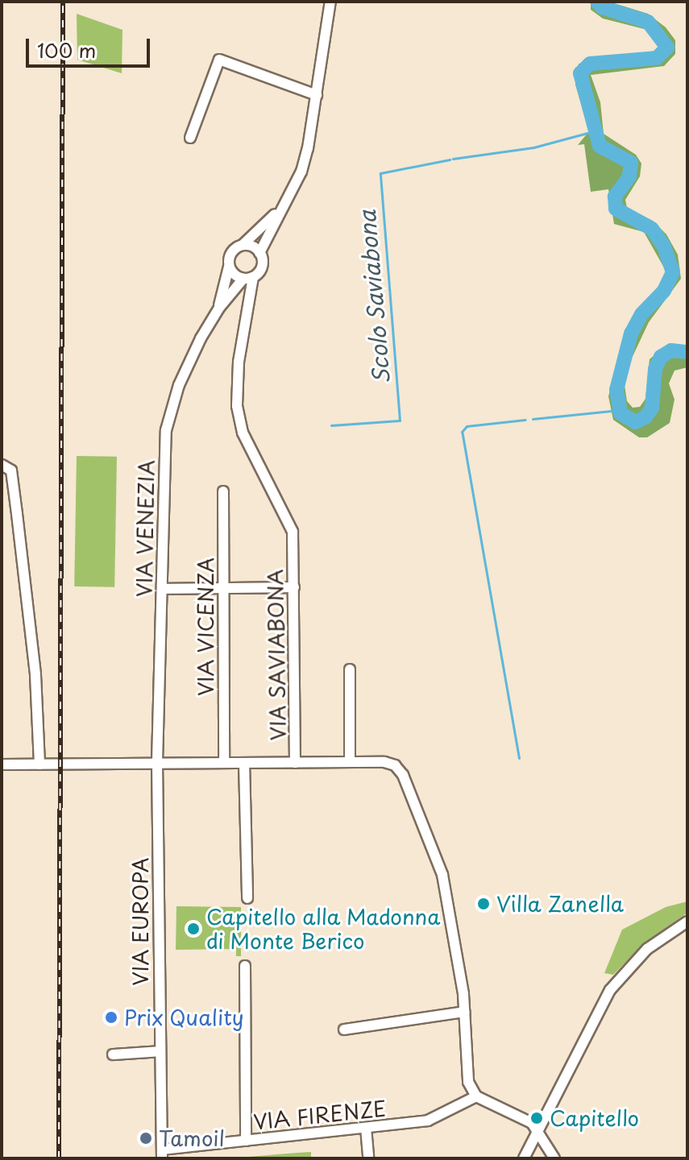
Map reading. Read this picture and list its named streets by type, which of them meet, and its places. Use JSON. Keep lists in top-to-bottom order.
{
  "streets": {
    "street": [
      "VIA VENEZIA",
      "VIA VICENZA",
      "VIA SAVIABONA",
      "VIA EUROPA",
      "VIA FIRENZE"
    ]
  },
  "crossings": [
    ["VIA VENEZIA", "VIA SAVIABONA"],
    ["VIA VENEZIA", "VIA EUROPA"],
    ["VIA SAVIABONA", "VIA FIRENZE"],
    ["VIA EUROPA", "VIA FIRENZE"]
  ],
  "water": ["Scolo Saviabona"],
  "places": [
    "Villa Zanella",
    "Capitello alla Madonna di Monte Berico",
    "Prix Quality",
    "Capitello",
    "Tamoil"
  ],
  "scale_bar": "100 m"
}
